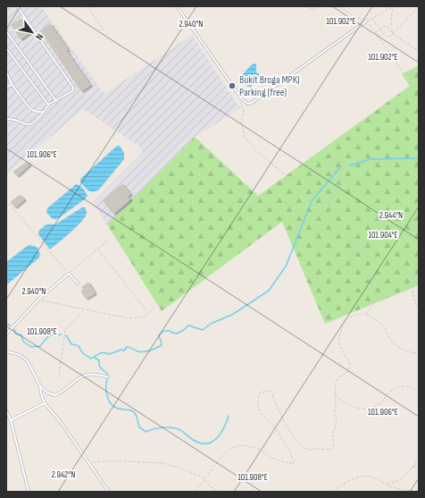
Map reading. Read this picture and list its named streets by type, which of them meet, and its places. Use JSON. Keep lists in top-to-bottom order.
{
  "places": ["Bukit Broga MPKJ Parking (free)"],
  "north": "bottom right",
  "coordinates": [
    "101.902°E",
    "2.940°N",
    "101.906°E",
    "2.944°N",
    "101.904°E",
    "101.908°E",
    "2.942°N"
  ]
}
